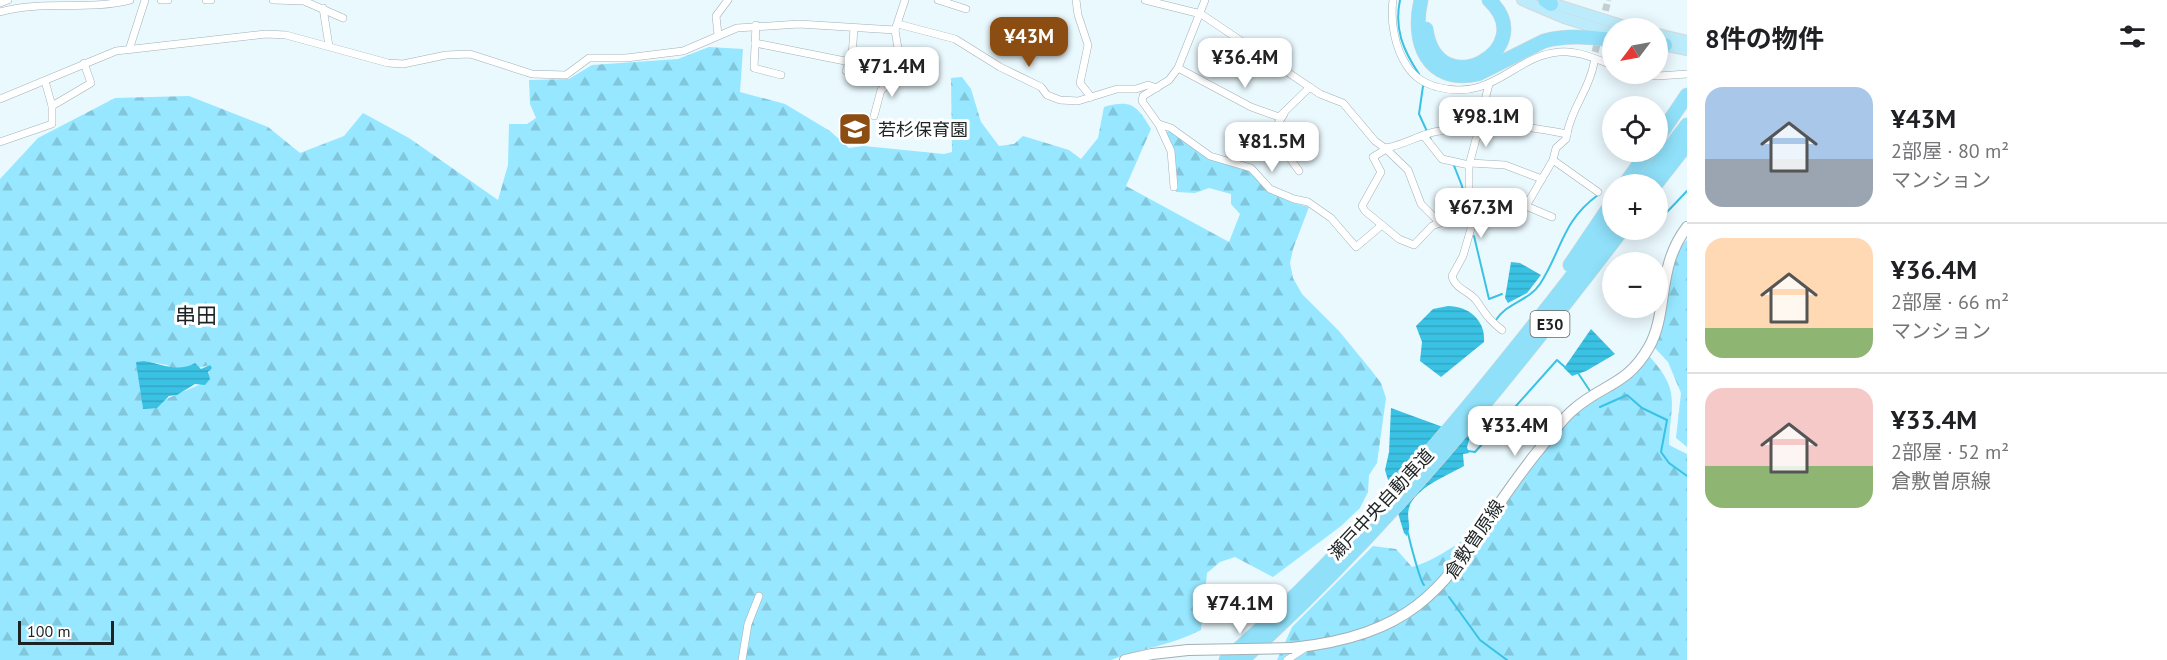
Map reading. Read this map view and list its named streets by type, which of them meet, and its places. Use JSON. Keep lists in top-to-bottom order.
{
  "streets": {
    "highway": ["E30", "瀬戸中央自動車道"],
    "street": ["倉敷曽原線"]
  },
  "districts": ["串田"],
  "places": {
    "school or university": ["若杉保育園"]
  },
  "scale_bar": "100 m",
  "north": "bottom left",
  "page": {
    "heading": "8件の物件",
    "price": [
      "¥43M",
      "¥36.4M",
      "¥71.4M",
      "¥98.1M",
      "¥81.5M",
      "¥67.3M",
      "¥33.4M",
      "¥74.1M"
    ],
    "map_buttons": ["+", "−"],
    "list": [
      {
        "name": "¥43M",
        "note": "2部屋 · 80 m² · マンション"
      },
      {
        "name": "¥36.4M",
        "note": "2部屋 · 66 m² · マンション"
      },
      {
        "name": "¥33.4M",
        "note": "2部屋 · 52 m² · 倉敷曽原線"
      }
    ],
    "scale": "100 m"
  }
}
